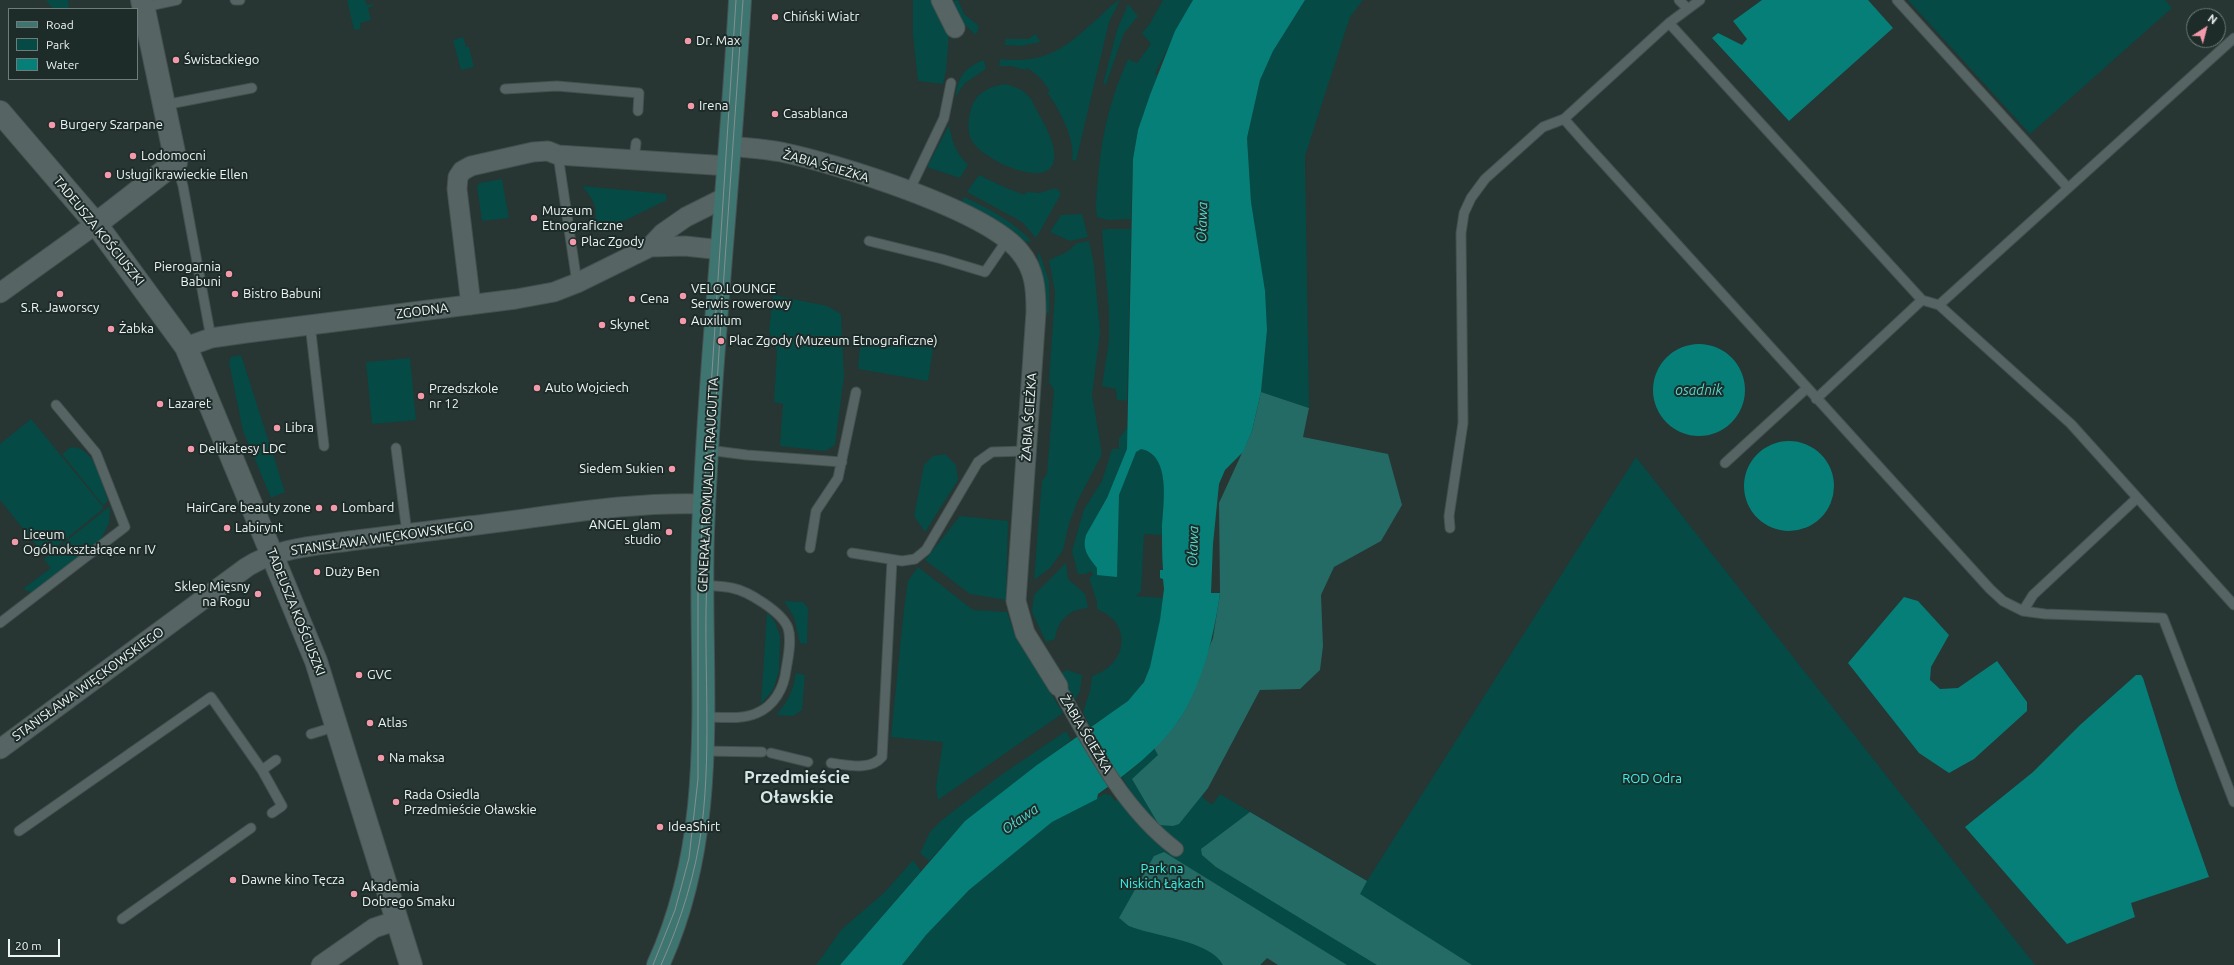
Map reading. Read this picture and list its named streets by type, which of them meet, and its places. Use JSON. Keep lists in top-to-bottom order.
{
  "streets": {
    "main road": ["GENERAŁA ROMUALDA TRAUGUTTA"],
    "street": [
      "ŻABIA ŚCIEŻKA",
      "TADEUSZA KOŚCIUSZKI",
      "ZGODNA",
      "STANISŁAWA WIĘCKOWSKIEGO"
    ]
  },
  "crossings": [
    ["ŻABIA ŚCIEŻKA", "GENERAŁA ROMUALDA TRAUGUTTA"],
    ["TADEUSZA KOŚCIUSZKI", "ZGODNA"],
    ["TADEUSZA KOŚCIUSZKI", "STANISŁAWA WIĘCKOWSKIEGO"],
    ["ZGODNA", "GENERAŁA ROMUALDA TRAUGUTTA"],
    ["GENERAŁA ROMUALDA TRAUGUTTA", "STANISŁAWA WIĘCKOWSKIEGO"]
  ],
  "districts": ["Przedmieście Oławskie"],
  "water": ["Oława", "osadnik"],
  "parks": ["ROD Odra", "Park na Niskich Łąkach"],
  "places": [
    "Chiński Wiatr",
    "Dr. Max",
    "Świstackiego",
    "Irena",
    "Casablanca",
    "Burgery Szarpane",
    "Lodomocni",
    "Usługi krawieckie Ellen",
    "Muzeum Etnograficzne",
    "Plac Zgody",
    "Pierogarnia Babuni",
    "S.R. Jaworscy",
    "Bistro Babuni",
    "VELO.LOUNGE Serwis rowerowy",
    "Cena",
    "Auxilium",
    "Skynet",
    "Żabka",
    "Plac Zgody (Muzeum Etnograficzne)",
    "Auto Wojciech",
    "Przedszkole nr 12",
    "Lazaret",
    "Libra",
    "Delikatesy LDC",
    "Siedem Sukien",
    "HairCare beauty zone",
    "Lombard",
    "Labirynt",
    "ANGEL glam studio",
    "Liceum Ogólnokształcące nr IV",
    "Duży Ben",
    "Sklep Mięsny na Rogu",
    "GVC",
    "Atlas",
    "Na maksa",
    "Rada Osiedla Przedmieście Oławskie",
    "IdeaShirt",
    "Dawne kino Tęcza",
    "Akademia Dobrego Smaku"
  ],
  "legend": ["Road", "Park", "Water"],
  "scale_bar": "20 m",
  "north": "top right"
}
